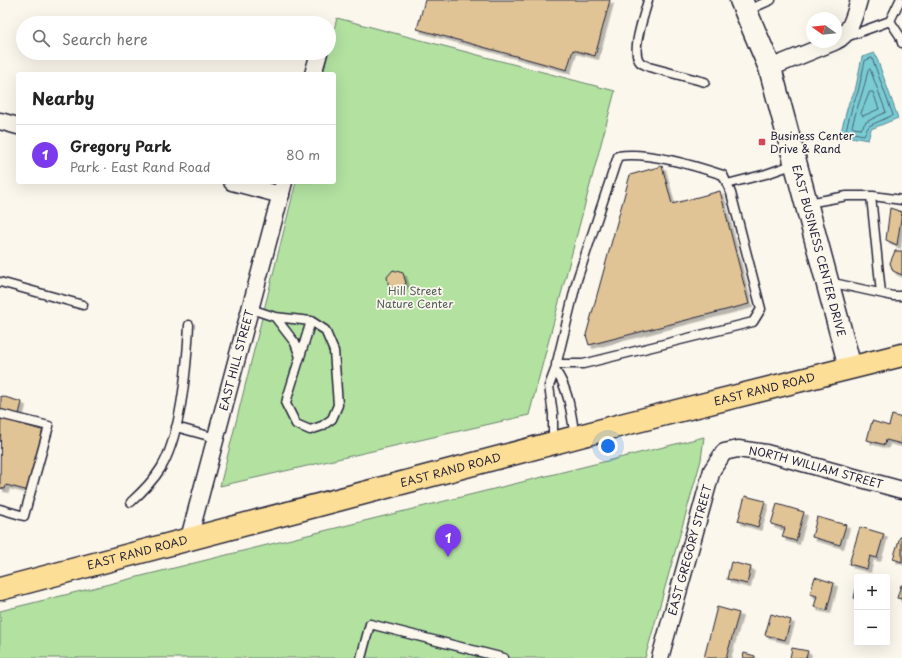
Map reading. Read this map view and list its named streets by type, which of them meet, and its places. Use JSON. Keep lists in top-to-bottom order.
{
  "streets": {
    "main road": ["EAST RAND ROAD"],
    "street": [
      "EAST BUSINESS CENTER DRIVE",
      "EAST HILL STREET",
      "NORTH WILLIAM STREET",
      "EAST GREGORY STREET"
    ]
  },
  "crossings": [
    ["EAST BUSINESS CENTER DRIVE", "EAST RAND ROAD"],
    ["EAST HILL STREET", "EAST RAND ROAD"],
    ["NORTH WILLIAM STREET", "EAST GREGORY STREET"]
  ],
  "parks": ["Hill Street Nature Center"],
  "places": {
    "transit": ["Business Center Drive & Rand"]
  },
  "north": "left",
  "page": {
    "search": "Search here",
    "heading": "Nearby",
    "list": [
      {
        "mark": "1",
        "name": "Gregory Park",
        "note": "Park · East Rand Road",
        "value": "80 m"
      }
    ],
    "pins": "1",
    "map_buttons": ["+", "−"]
  }
}
